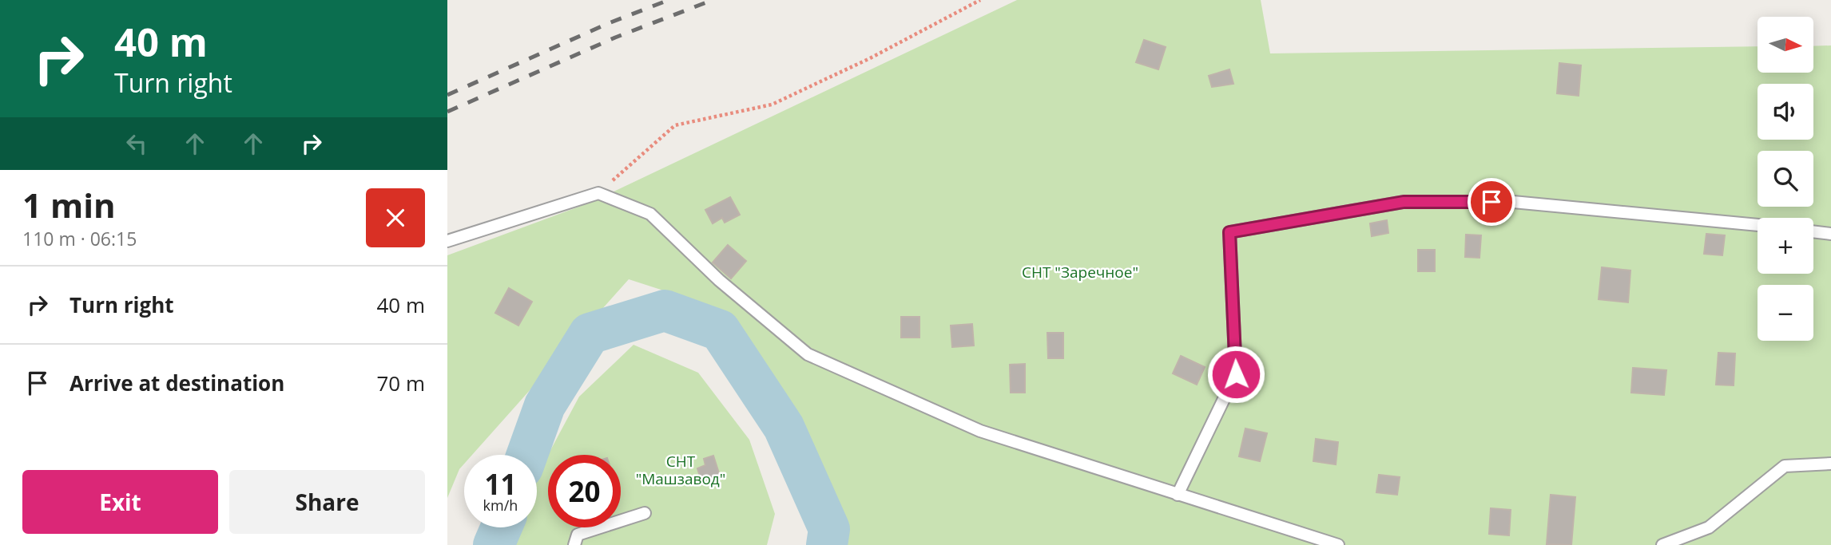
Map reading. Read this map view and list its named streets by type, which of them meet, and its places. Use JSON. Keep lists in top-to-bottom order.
{
  "parks": ["СНТ \"Заречное\"", "СНТ \"Машзавод\""],
  "north": "right",
  "page": {
    "turn": ["40 m", "Turn right"],
    "map_buttons": ["+", "−"],
    "heading": ["1 min", "110 m · 06:15"],
    "list": [
      {
        "name": "Turn right",
        "value": "40 m"
      },
      {
        "name": "Arrive at destination",
        "value": "70 m"
      }
    ],
    "speed": "11 km/h",
    "limit": "20",
    "buttons": ["Exit", "Share"]
  }
}
